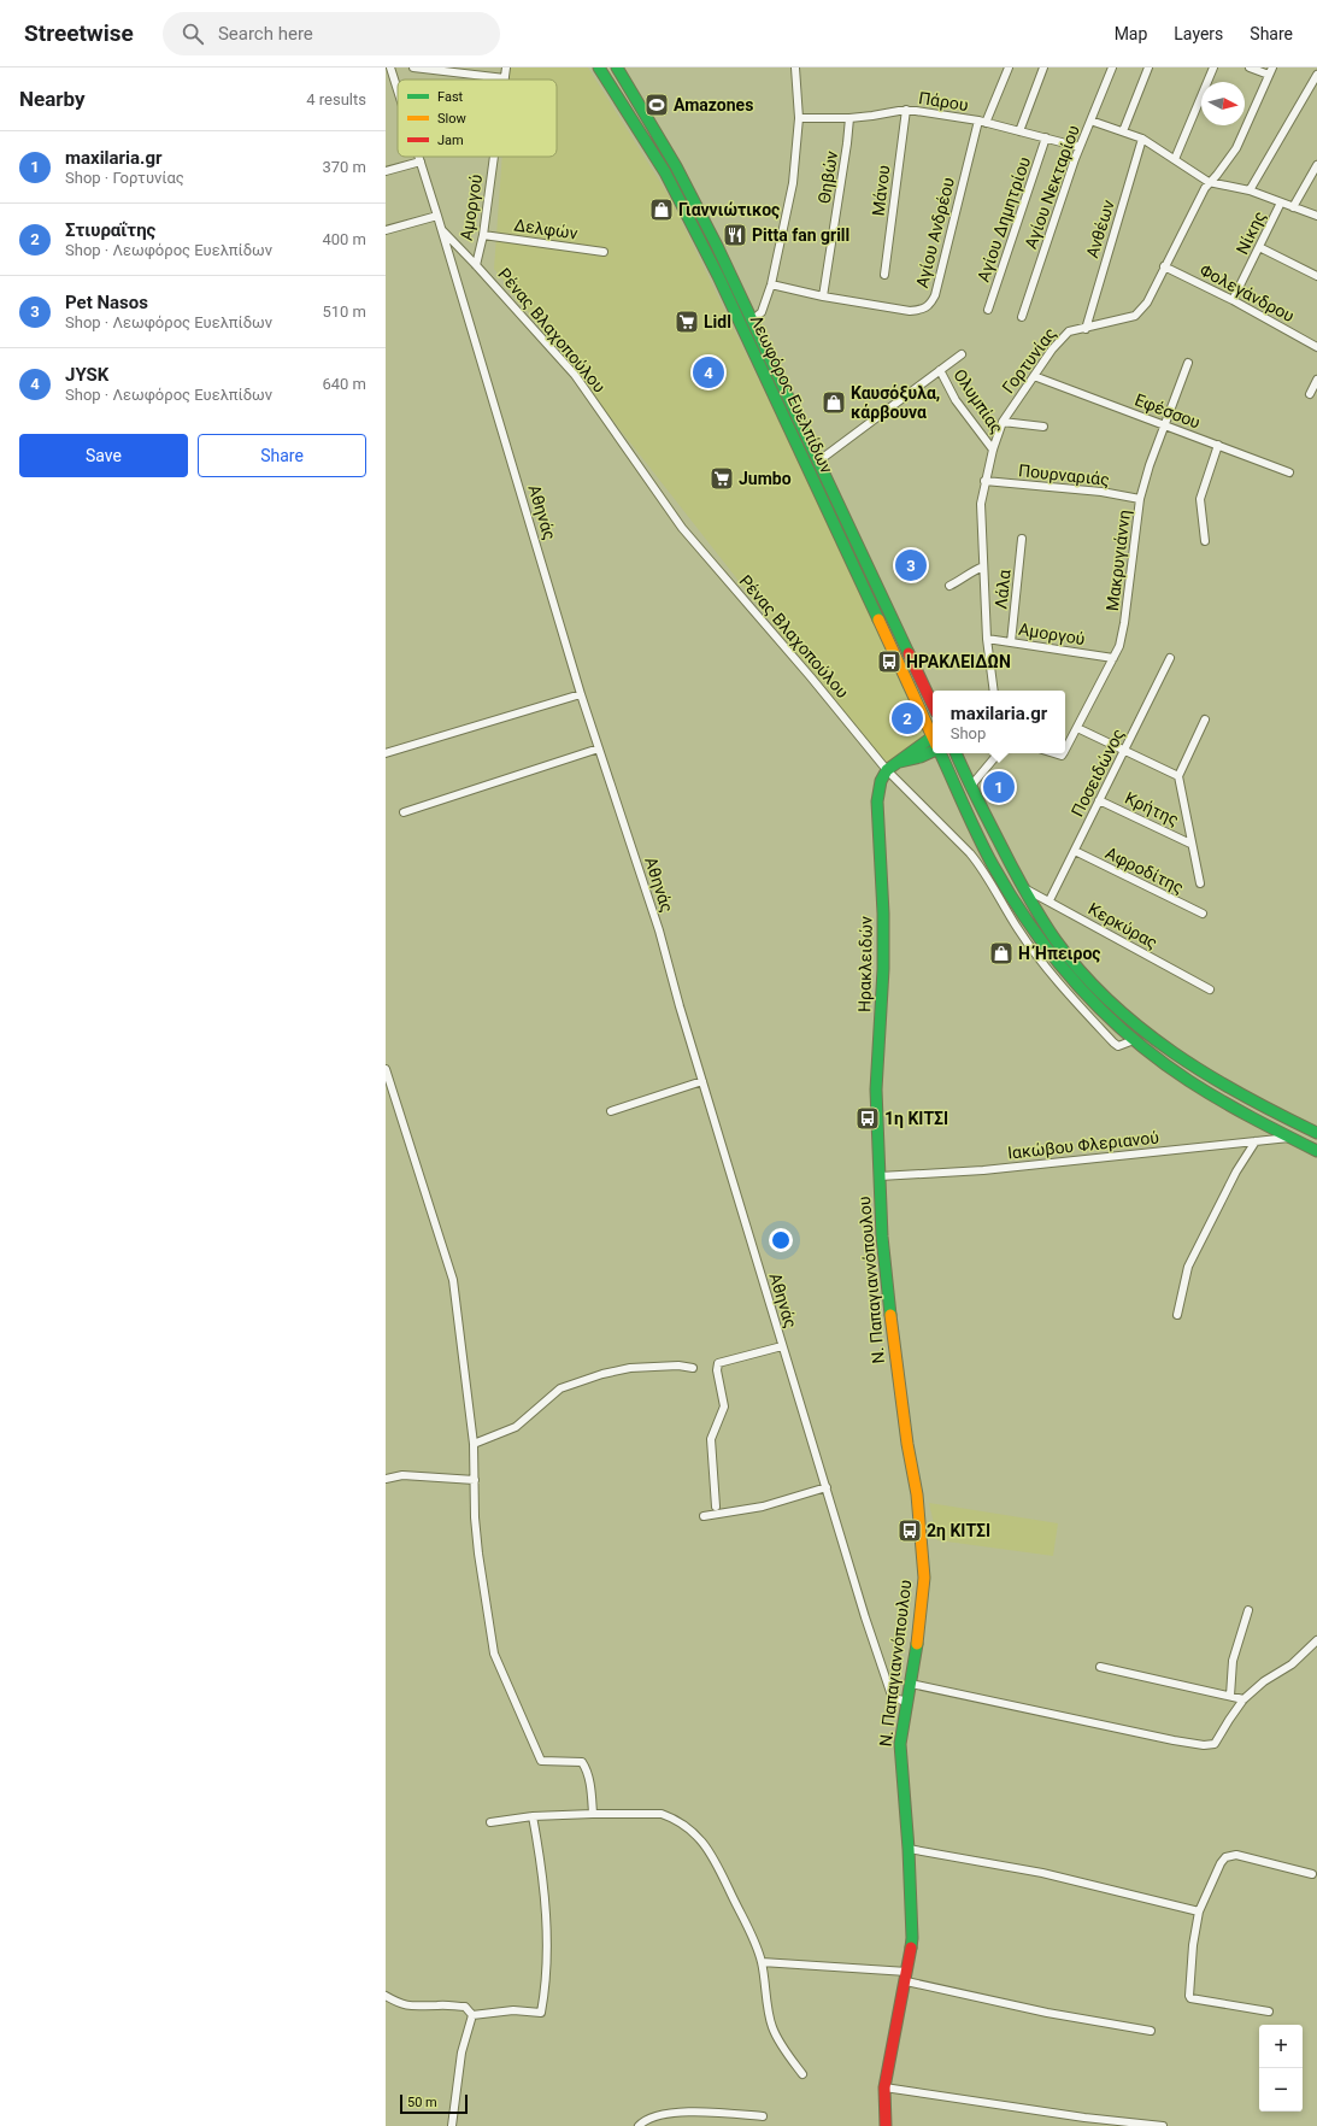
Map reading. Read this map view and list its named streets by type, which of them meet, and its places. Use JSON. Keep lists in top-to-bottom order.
{
  "streets": {
    "main road": ["Λεωφόρος Ευελπίδων", "Ηρακλειδών", "Ν. Παπαγιαννόπουλου"],
    "street": [
      "Πάρου",
      "Θηβών",
      "Αγίου Νεκταρίου",
      "Μάνου",
      "Αμοργού",
      "Αγίου Δημητρίου",
      "Δελφών",
      "Ανθέων",
      "Αγίου Ανδρέου",
      "Νίκης",
      "Φολεγάνδρου",
      "Ρένας Βλαχοπούλου",
      "Γορτυνίας",
      "Ολυμπίας",
      "Εφέσσου",
      "Πουρναριάς",
      "Αθηνάς",
      "Μακρυγιάννη",
      "Λάλα",
      "Ποσειδώνος",
      "Κρήτης",
      "Αφροδίτης",
      "Κερκύρας",
      "Ιακώβου Φλεριανού"
    ]
  },
  "crossings": [
    ["Πάρου", "Θηβών"],
    ["Πάρου", "Αγίου Νεκταρίου"],
    ["Πάρου", "Μάνου"],
    ["Πάρου", "Αγίου Δημητρίου"],
    ["Πάρου", "Αγίου Ανδρέου"],
    ["Θηβών", "Αγίου Ανδρέου"],
    ["Αμοργού", "Δελφών"],
    ["Αμοργού", "Ρένας Βλαχοπούλου"],
    ["Αμοργού", "Γορτυνίας"],
    ["Αμοργού", "Μακρυγιάννη"],
    ["Αμοργού", "Λάλα"],
    ["Ανθέων", "Γορτυνίας"],
    ["Νίκης", "Φολεγάνδρου"],
    ["Φολεγάνδρου", "Γορτυνίας"],
    ["Ρένας Βλαχοπούλου", "Αθηνάς"],
    ["Ρένας Βλαχοπούλου", "Ηρακλειδών"],
    ["Γορτυνίας", "Ολυμπίας"],
    ["Γορτυνίας", "Εφέσσου"],
    ["Γορτυνίας", "Πουρναριάς"],
    ["Εφέσσου", "Μακρυγιάννη"],
    ["Πουρναριάς", "Μακρυγιάννη"],
    ["Αθηνάς", "Ν. Παπαγιαννόπουλου"],
    ["Ποσειδώνος", "Κρήτης"],
    ["Ποσειδώνος", "Αφροδίτης"],
    ["Ποσειδώνος", "Κερκύρας"],
    ["Ηρακλειδών", "Ιακώβου Φλεριανού"],
    ["Ηρακλειδών", "Ν. Παπαγιαννόπουλου"],
    ["Ιακώβου Φλεριανού", "Ν. Παπαγιαννόπουλου"]
  ],
  "places": {
    "sports": ["Amazones"],
    "shop": ["Γιαννιώτικος", "Καυσόξυλα, κάρβουνα", "Η Ήπειρος"],
    "restaurant": ["Pitta fan grill"],
    "supermarket": ["Lidl", "Jumbo"],
    "bus stop": ["ΗΡΑΚΛΕΙΔΩΝ", "1η ΚΙΤΣΙ", "2η ΚΙΤΣΙ"]
  },
  "legend": ["Fast", "Slow", "Jam"],
  "scale_bar": "50 m",
  "north": "right",
  "page": {
    "header": "Streetwise",
    "search": "Search here",
    "nav": ["Map", "Layers", "Share"],
    "heading": ["Nearby", "4 results"],
    "list": [
      {
        "mark": "1",
        "name": "maxilaria.gr",
        "note": "Shop · Γορτυνίας",
        "value": "370 m"
      },
      {
        "mark": "2",
        "name": "Στιυραΐτης",
        "note": "Shop · Λεωφόρος Ευελπίδων",
        "value": "400 m"
      },
      {
        "mark": "3",
        "name": "Pet Nasos",
        "note": "Shop · Λεωφόρος Ευελπίδων",
        "value": "510 m"
      },
      {
        "mark": "4",
        "name": "JYSK",
        "note": "Shop · Λεωφόρος Ευελπίδων",
        "value": "640 m"
      }
    ],
    "pins": [
      "4",
      "3",
      "2",
      "1"
    ],
    "buttons": ["Save", "Share"],
    "popup": ["maxilaria.gr", "Shop"],
    "map_buttons": ["+", "−"],
    "scale": "50 m"
  }
}
